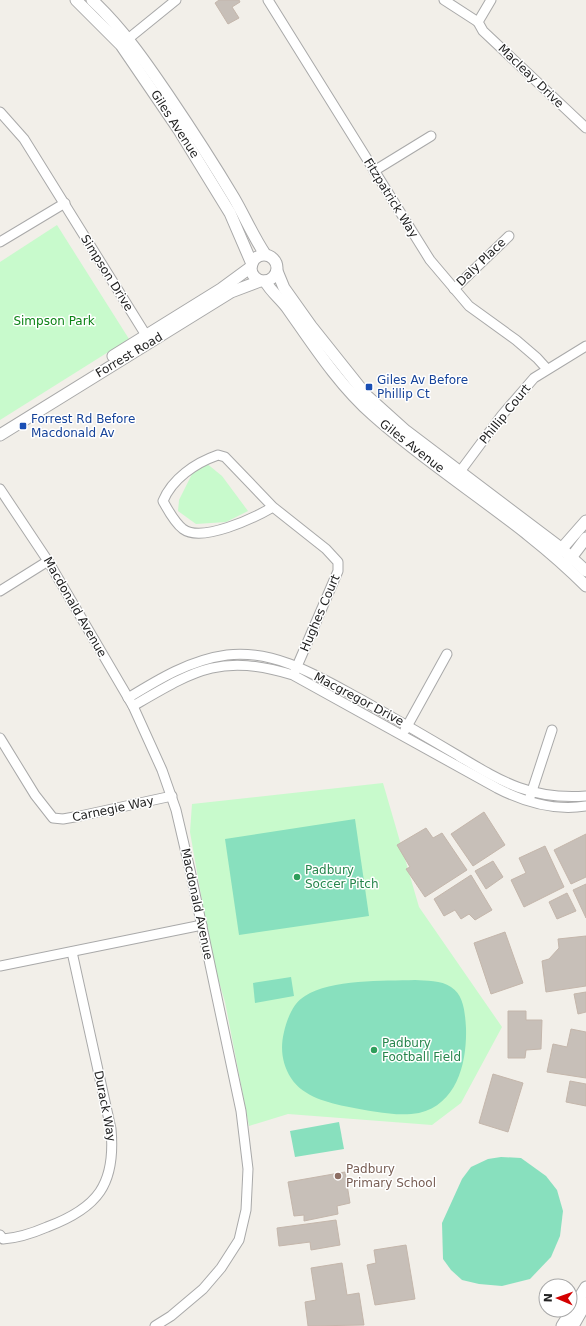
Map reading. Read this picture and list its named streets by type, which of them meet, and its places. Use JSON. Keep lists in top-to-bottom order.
{
  "streets": {
    "street": [
      "Macleay Drive",
      "Giles Avenue",
      "Fitzpatrick Way",
      "Daly Place",
      "Simpson Drive",
      "Forrest Road",
      "Phillip Court",
      "Macdonald Avenue",
      "Hughes Court",
      "Macgregor Drive",
      "Carnegie Way",
      "Durack Way"
    ]
  },
  "crossings": [
    ["Giles Avenue", "Forrest Road"],
    ["Giles Avenue", "Phillip Court"],
    ["Fitzpatrick Way", "Daly Place"],
    ["Fitzpatrick Way", "Phillip Court"],
    ["Simpson Drive", "Forrest Road"],
    ["Macdonald Avenue", "Macgregor Drive"],
    ["Macdonald Avenue", "Carnegie Way"],
    ["Hughes Court", "Macgregor Drive"]
  ],
  "parks": ["Simpson Park"],
  "places": {
    "transit": ["Giles Av Before Phillip Ct", "Forrest Rd Before Macdonald Av"],
    "other": ["Padbury Soccer Pitch", "Padbury Football Field", "Padbury Primary School"]
  },
  "north": "left"
}
